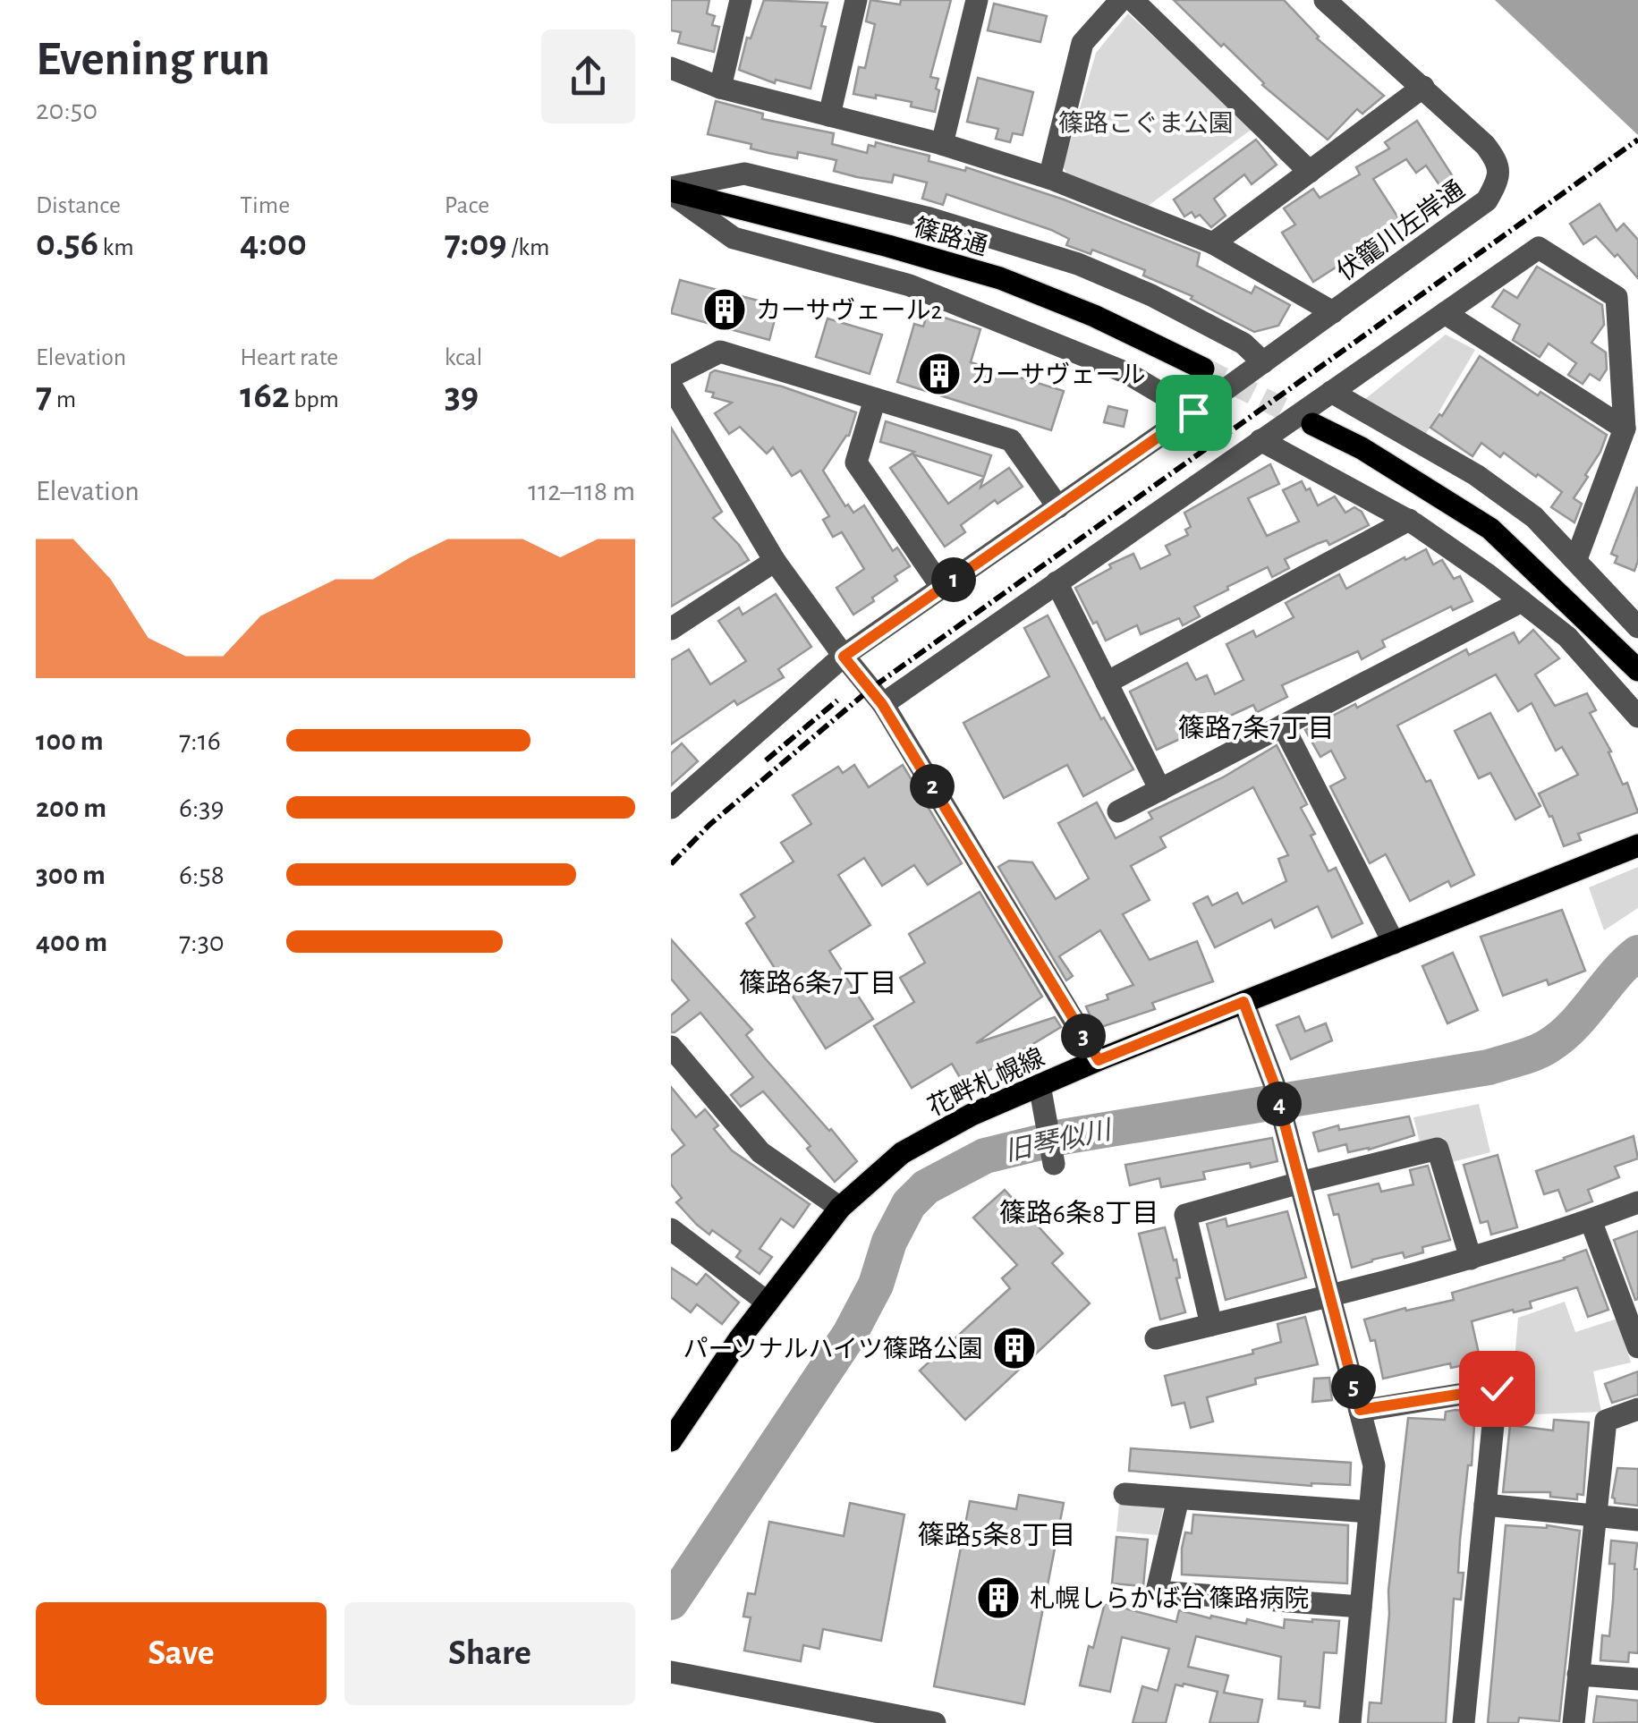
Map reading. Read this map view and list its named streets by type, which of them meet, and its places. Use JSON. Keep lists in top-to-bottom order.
{
  "streets": {
    "main road": ["篠路通", "花畔札幌線"],
    "street": ["伏籠川左岸通"]
  },
  "districts": [
    "篠路7条7丁目",
    "篠路6条7丁目",
    "篠路6条8丁目",
    "篠路5条8丁目"
  ],
  "water": ["旧琴似川"],
  "parks": ["篠路こぐま公園"],
  "places": {
    "building": [
      "カーサヴェール2",
      "カーサヴェール",
      "パーソナルハイツ篠路公園",
      "札幌しらかば台 篠路病院"
    ]
  },
  "page": {
    "heading": ["Evening run", "20:50"],
    "stats": [
      ["Distance", "0.56 km"],
      ["Time", "4:00"],
      ["Pace", "7:09 /km"],
      ["Elevation", "7 m"],
      ["Heart rate", "162 bpm"],
      ["kcal", "39"]
    ],
    "chart": ["Elevation", "112–118 m"],
    "pins": [
      "1",
      "2",
      "3",
      "4",
      "5"
    ],
    "list": [
      {
        "name": "100 m",
        "note": "7:16"
      },
      {
        "name": "200 m",
        "note": "6:39"
      },
      {
        "name": "300 m",
        "note": "6:58"
      },
      {
        "name": "400 m",
        "note": "7:30"
      }
    ],
    "buttons": ["Save", "Share"]
  }
}
